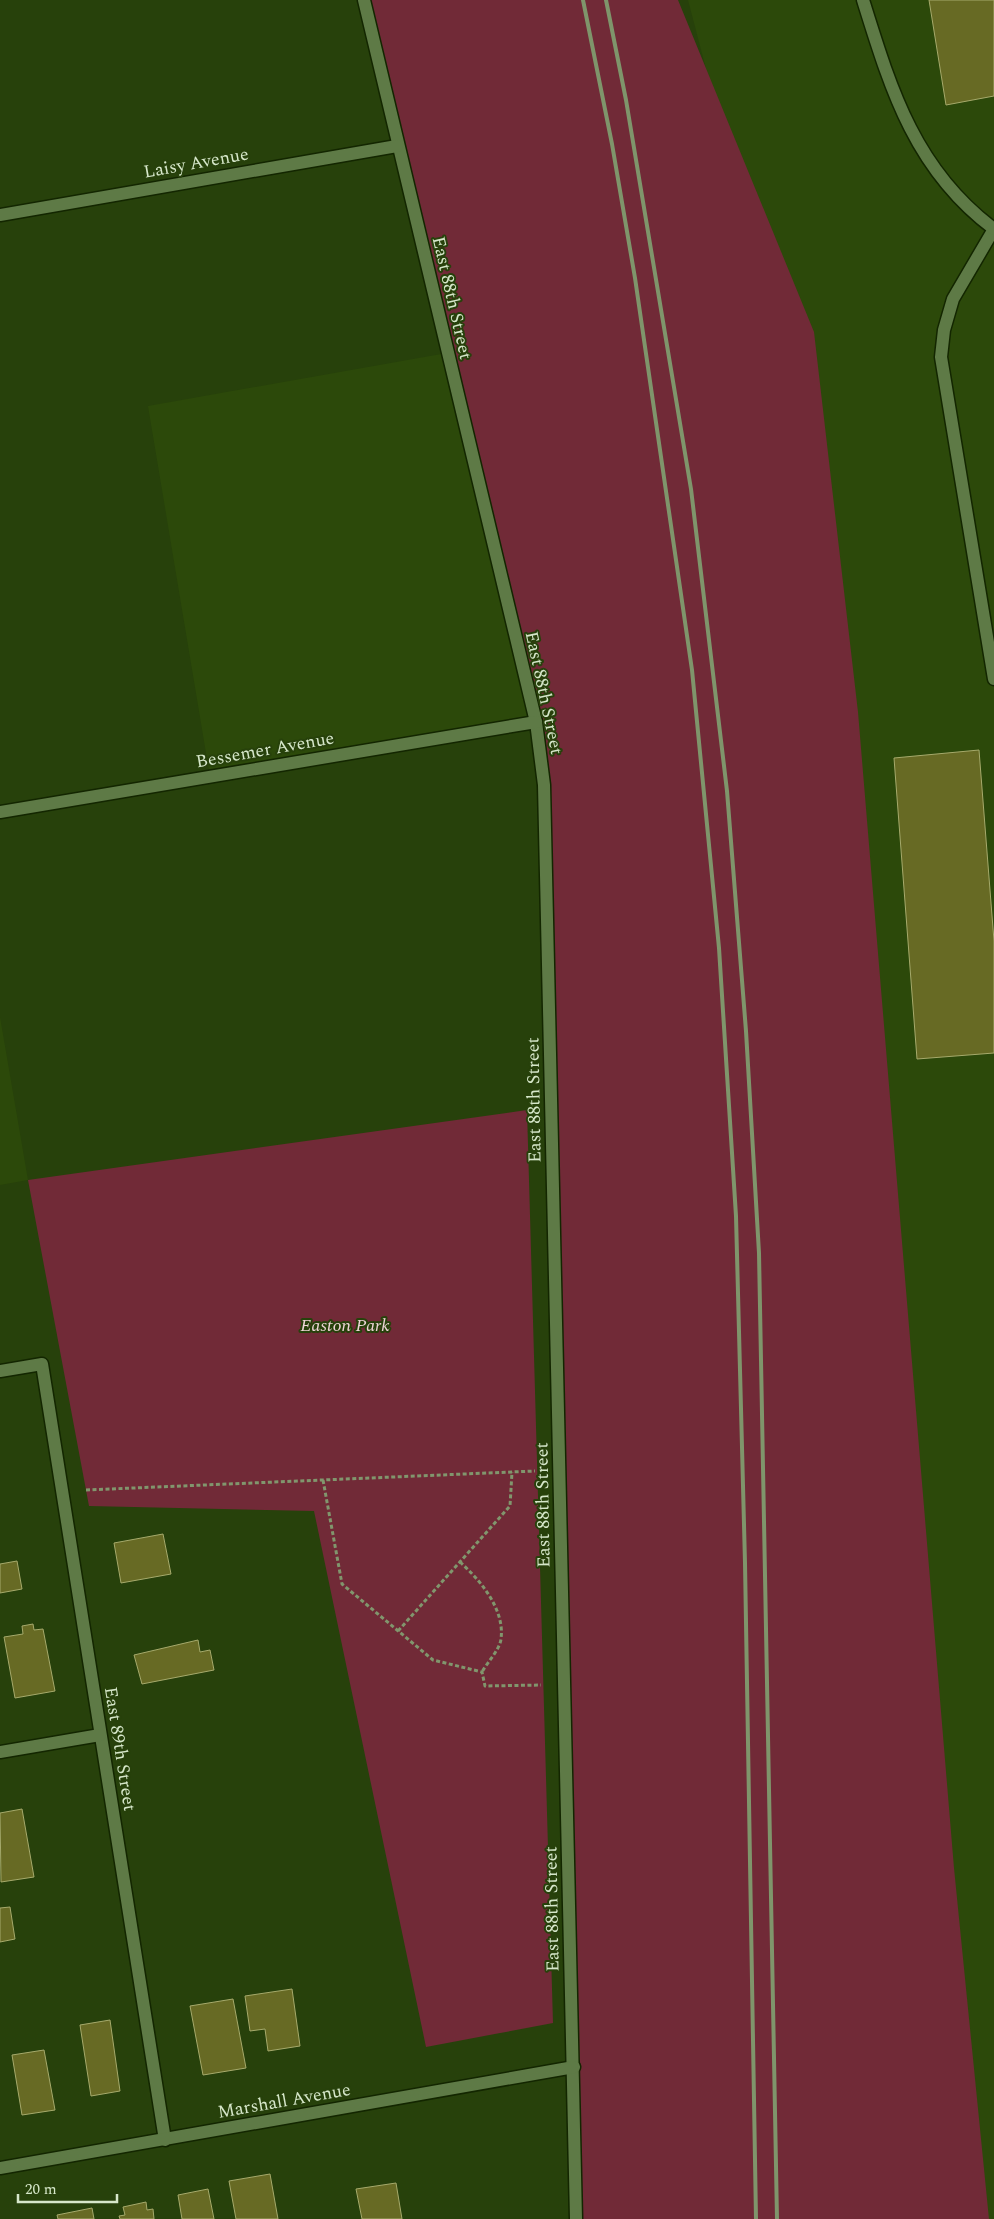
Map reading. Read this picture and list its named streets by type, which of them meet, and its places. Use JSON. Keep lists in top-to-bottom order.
{
  "streets": {
    "street": [
      "Laisy Avenue",
      "East 88th Street",
      "Bessemer Avenue",
      "East 89th Street",
      "Marshall Avenue"
    ]
  },
  "crossings": [
    ["Laisy Avenue", "East 88th Street"],
    ["East 88th Street", "Bessemer Avenue"],
    ["East 88th Street", "Marshall Avenue"],
    ["East 89th Street", "Marshall Avenue"]
  ],
  "parks": ["Easton Park"],
  "scale_bar": "20 m"
}
